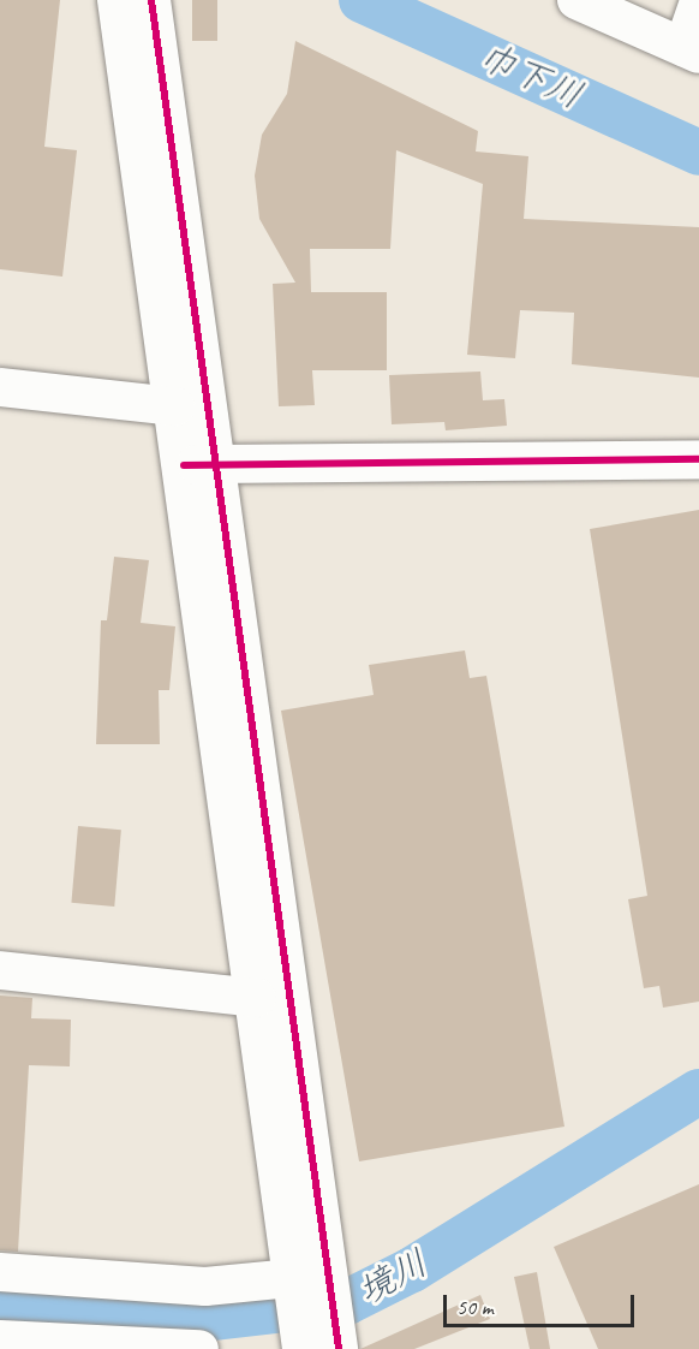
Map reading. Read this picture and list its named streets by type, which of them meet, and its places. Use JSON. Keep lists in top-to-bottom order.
{
  "water": ["巾下川", "境川"],
  "scale_bar": "50 m"
}
